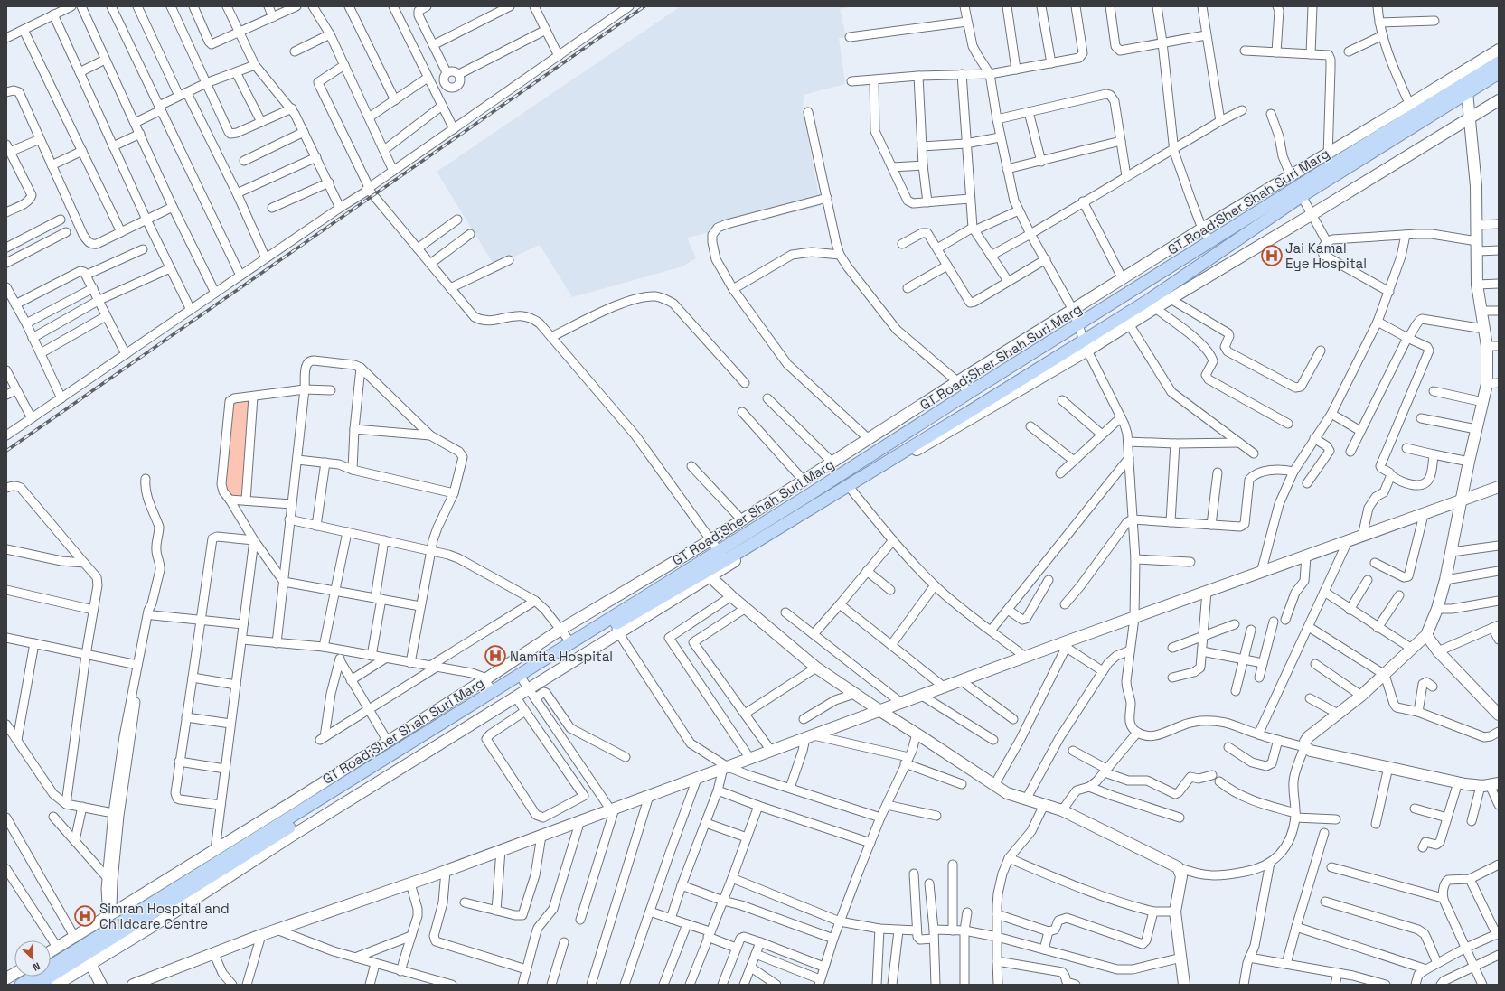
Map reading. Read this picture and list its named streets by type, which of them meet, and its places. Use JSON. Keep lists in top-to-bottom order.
{
  "streets": {
    "main road": ["GT Road;Sher Shah Suri Marg"]
  },
  "places": {
    "hospital": ["Jai Kamal Eye Hospital", "Namita Hospital", "Simran Hospital and Childcare Centre"]
  },
  "north": "bottom right"
}
